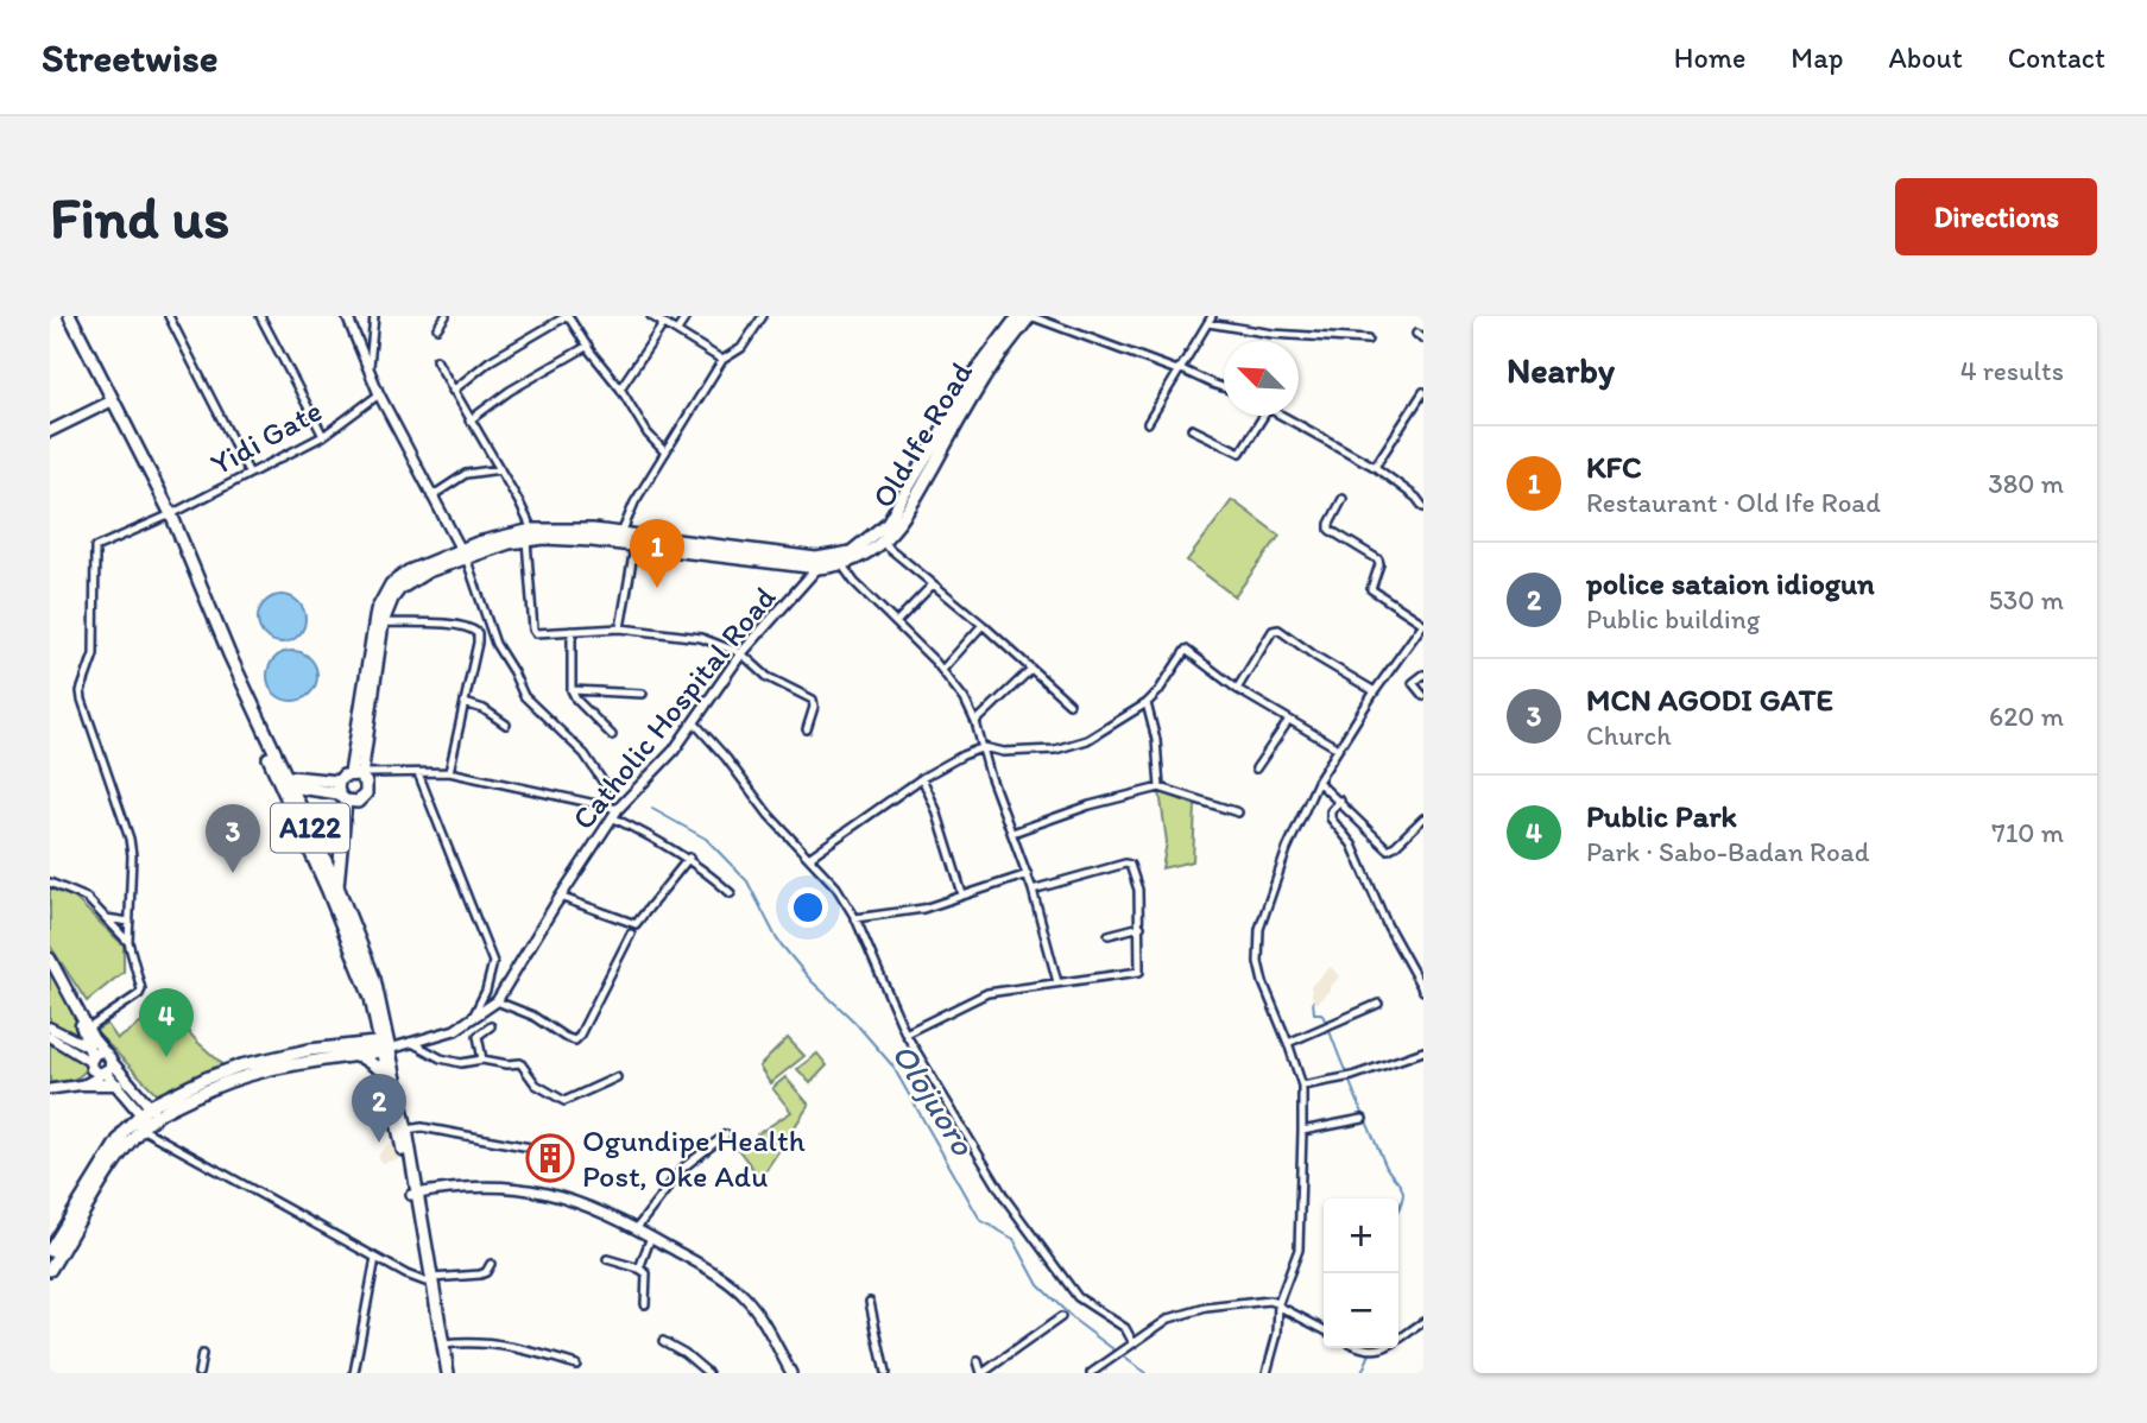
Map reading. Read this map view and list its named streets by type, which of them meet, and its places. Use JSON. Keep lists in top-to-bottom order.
{
  "streets": {
    "main road": ["Old Ife Road", "A122"],
    "street": ["Yidi Gate", "Catholic Hospital Road"]
  },
  "crossings": [
    ["Old Ife Road", "Catholic Hospital Road"],
    ["Old Ife Road", "A122"],
    ["Yidi Gate", "A122"],
    ["Catholic Hospital Road", "A122"]
  ],
  "water": ["Olojuoro"],
  "places": {
    "building": ["Ogundipe Health Post, Oke Adu"]
  },
  "north": "top left",
  "page": {
    "header": "Streetwise",
    "nav": [
      "Home",
      "Map",
      "About",
      "Contact"
    ],
    "buttons": "Directions",
    "title": "Find us",
    "heading": ["Nearby", "4 results"],
    "list": [
      {
        "mark": "1",
        "name": "KFC",
        "note": "Restaurant · Old Ife Road",
        "value": "380 m"
      },
      {
        "mark": "2",
        "name": "police sataion idiogun",
        "note": "Public building",
        "value": "530 m"
      },
      {
        "mark": "3",
        "name": "MCN AGODI GATE",
        "note": "Church",
        "value": "620 m"
      },
      {
        "mark": "4",
        "name": "Public Park",
        "note": "Park · Sabo-Badan Road",
        "value": "710 m"
      }
    ],
    "pins": [
      "1",
      "3",
      "4",
      "2"
    ],
    "map_buttons": ["+", "−"]
  }
}
